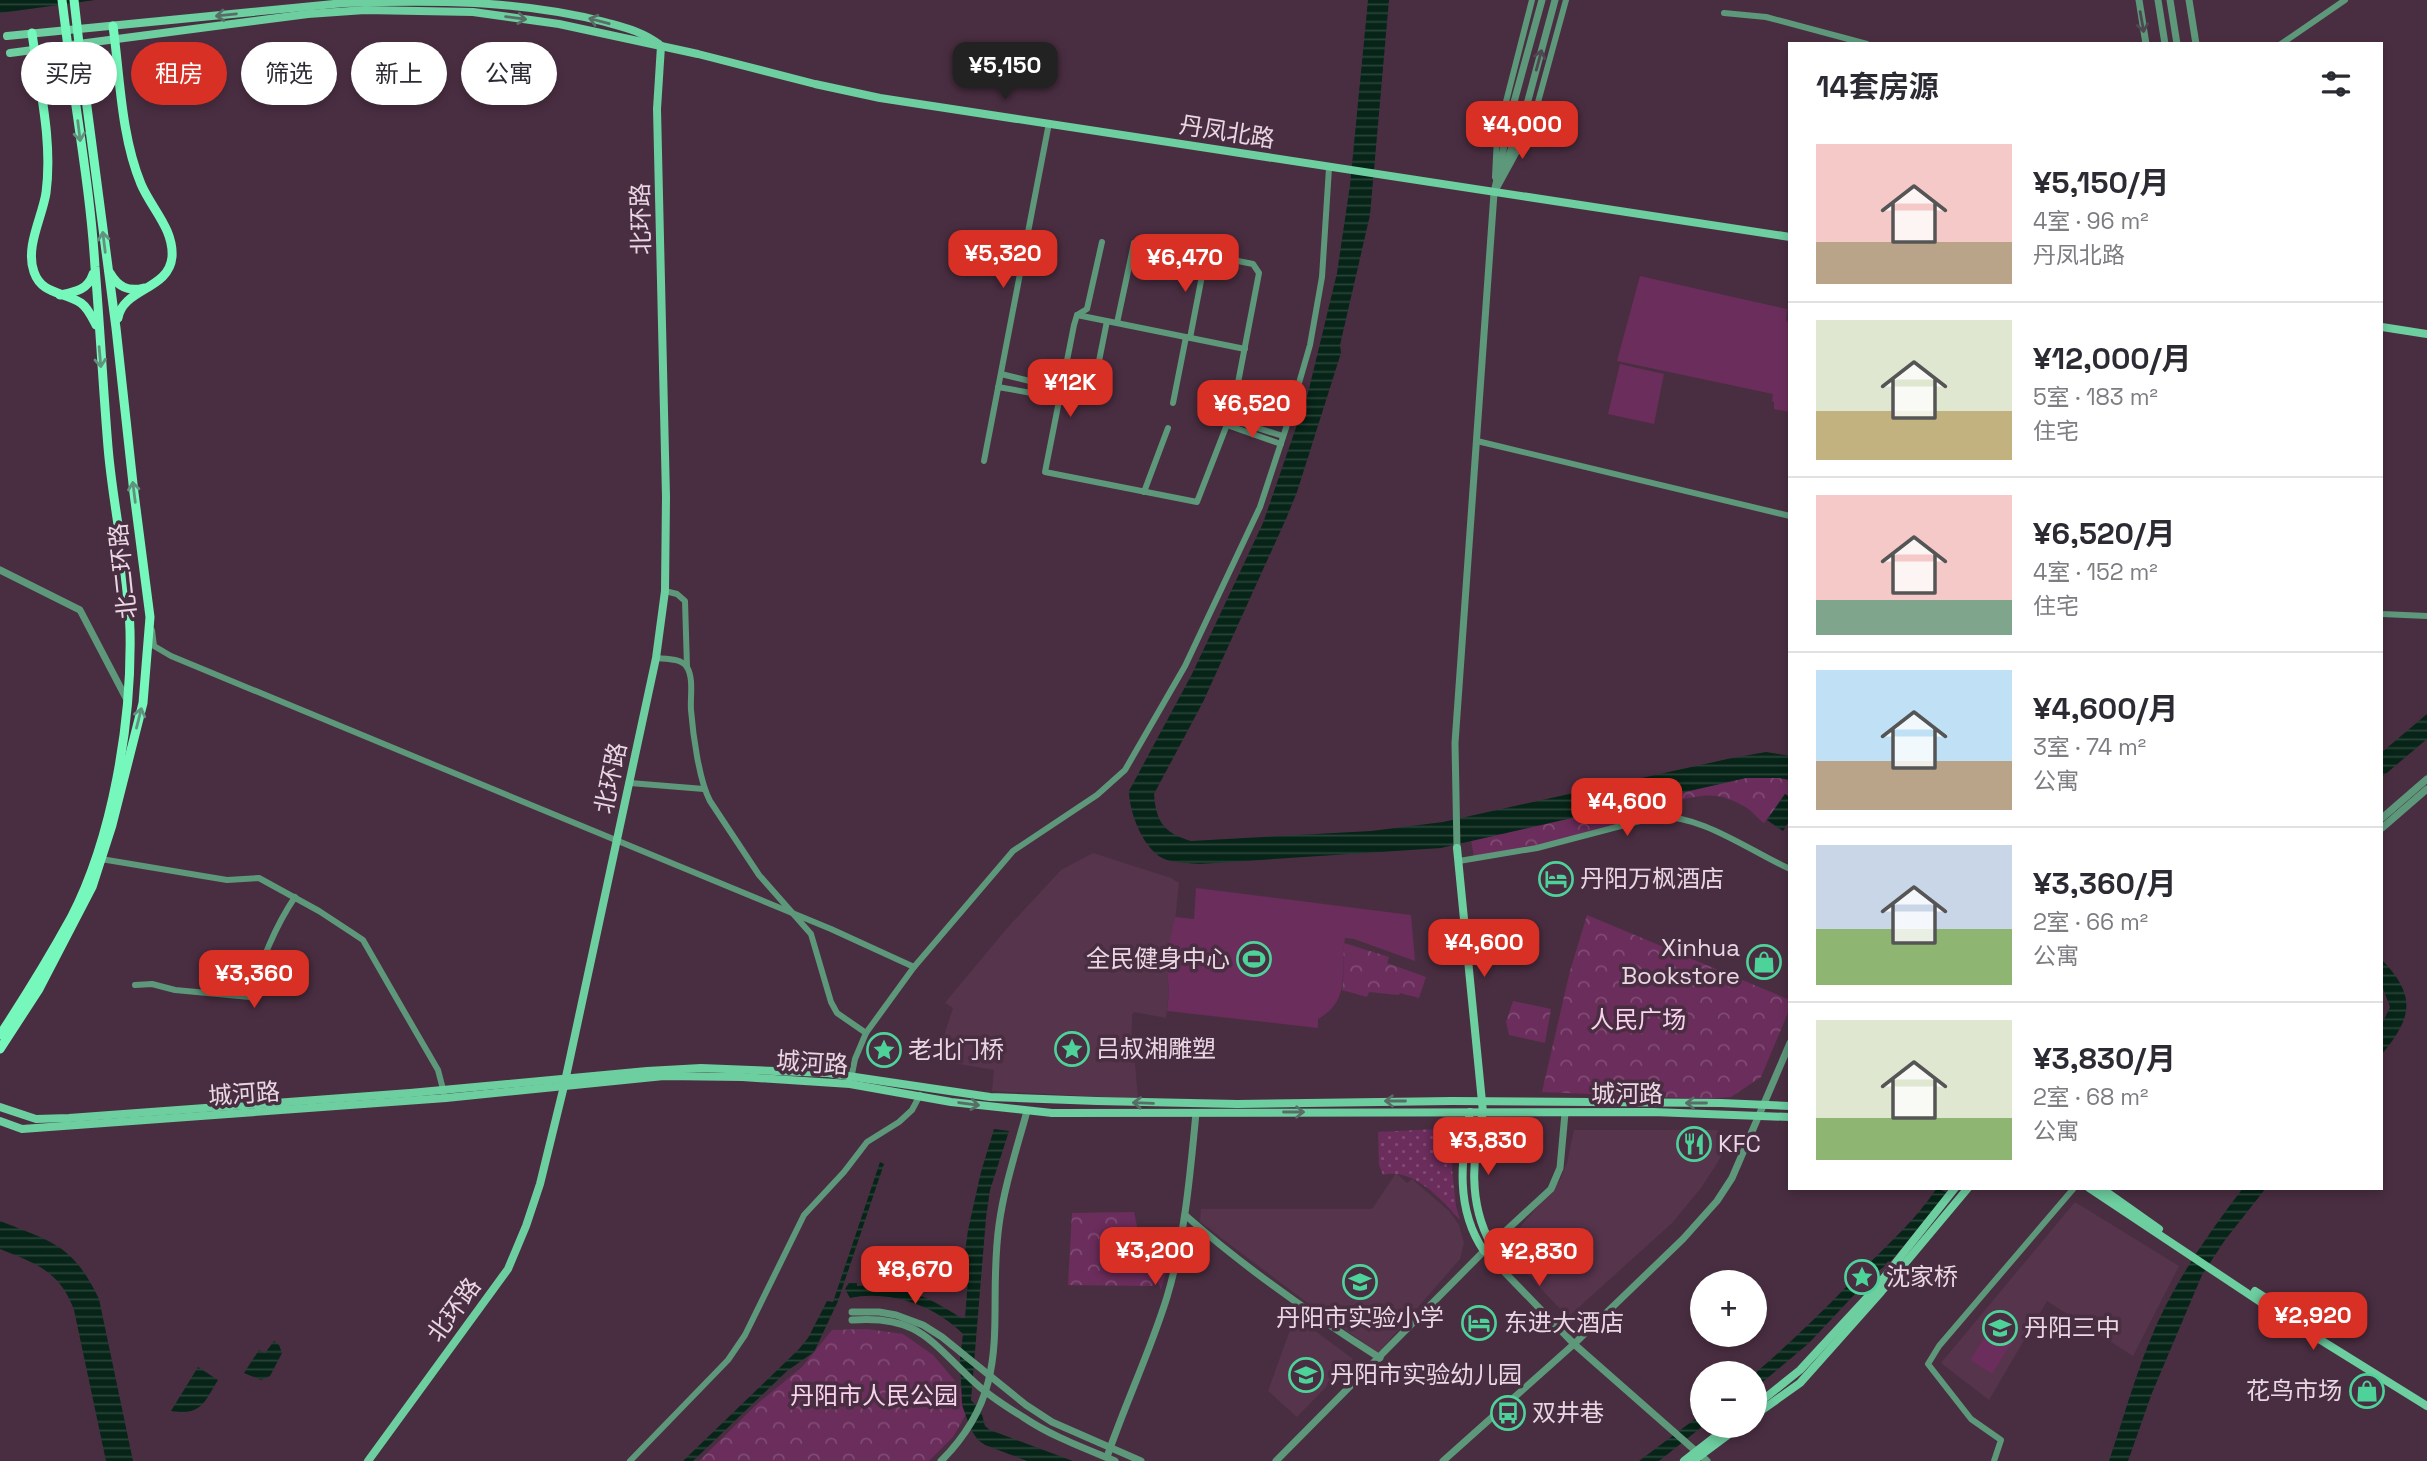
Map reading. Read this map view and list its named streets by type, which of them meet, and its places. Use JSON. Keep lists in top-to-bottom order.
{
  "streets": {
    "main road": [
      "丹凤北路",
      "北环路",
      "北二环路",
      "城河路"
    ]
  },
  "crossings": [
    ["丹凤北路", "北环路"],
    ["北环路", "城河路"]
  ],
  "parks": ["人民广场", "丹阳市人民公园"],
  "places": {
    "hotel": ["丹阳万枫酒店", "东进大酒店"],
    "sports": ["全民健身中心"],
    "shop": ["Xinhua Bookstore", "花鸟市场"],
    "place": ["吕叔湘雕塑", "老北门桥", "沈家桥"],
    "restaurant": ["KFC"],
    "school or university": ["丹阳市实验小学", "丹阳三中", "丹阳市实验幼儿园"],
    "bus stop": ["双井巷"]
  },
  "page": {
    "price": [
      "¥5,150",
      "¥4,000",
      "¥5,320",
      "¥6,470",
      "¥12K",
      "¥6,520",
      "¥4,600",
      "¥4,600",
      "¥3,360",
      "¥3,830",
      "¥3,200",
      "¥2,830",
      "¥8,670",
      "¥2,920"
    ],
    "chip": [
      "买房",
      "租房",
      "筛选",
      "新上",
      "公寓"
    ],
    "heading": "14套房源",
    "list": [
      {
        "name": "¥5,150/月",
        "note": "4室 · 96 m² · 丹凤北路"
      },
      {
        "name": "¥12,000/月",
        "note": "5室 · 183 m² · 住宅"
      },
      {
        "name": "¥6,520/月",
        "note": "4室 · 152 m² · 住宅"
      },
      {
        "name": "¥4,600/月",
        "note": "3室 · 74 m² · 公寓"
      },
      {
        "name": "¥3,360/月",
        "note": "2室 · 66 m² · 公寓"
      },
      {
        "name": "¥3,830/月",
        "note": "2室 · 68 m² · 公寓"
      }
    ],
    "map_buttons": ["+", "−"]
  }
}
